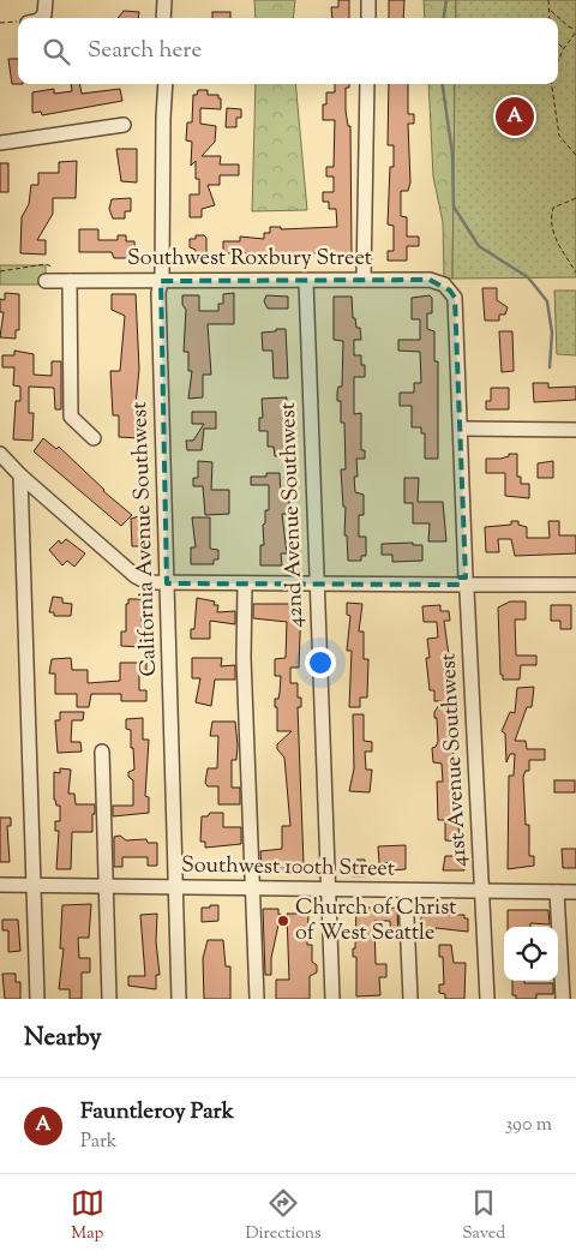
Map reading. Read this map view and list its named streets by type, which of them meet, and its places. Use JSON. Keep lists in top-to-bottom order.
{
  "streets": {
    "street": [
      "Southwest Roxbury Street",
      "42nd Avenue Southwest",
      "California Avenue Southwest",
      "41st Avenue Southwest",
      "Southwest 100th Street"
    ]
  },
  "crossings": [
    ["Southwest Roxbury Street", "42nd Avenue Southwest"],
    ["Southwest Roxbury Street", "California Avenue Southwest"],
    ["Southwest Roxbury Street", "41st Avenue Southwest"],
    ["42nd Avenue Southwest", "Southwest 100th Street"],
    ["California Avenue Southwest", "Southwest 100th Street"],
    ["41st Avenue Southwest", "Southwest 100th Street"]
  ],
  "places": ["Church of Christ of West Seattle"],
  "page": {
    "search": "Search here",
    "pins": "A",
    "heading": "Nearby",
    "list": [
      {
        "mark": "A",
        "name": "Fauntleroy Park",
        "note": "Park",
        "value": "390 m"
      }
    ],
    "nav": ["Map", "Directions", "Saved"]
  }
}
